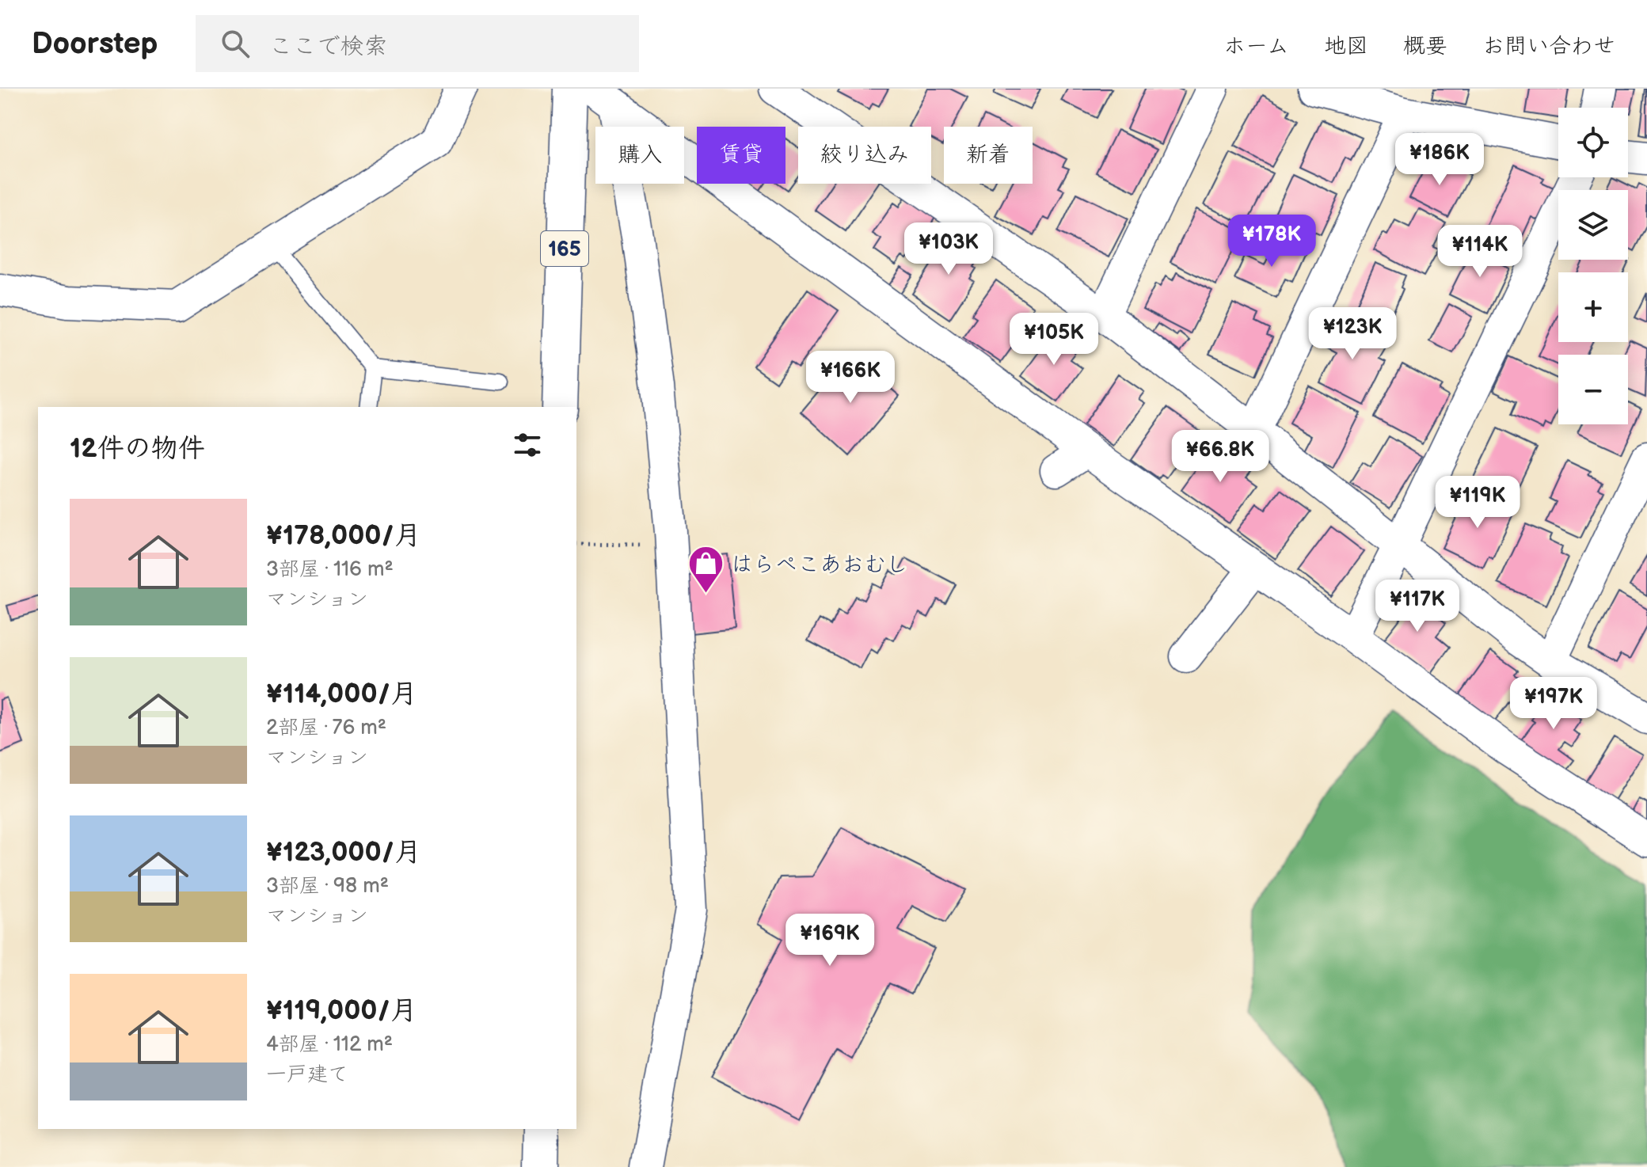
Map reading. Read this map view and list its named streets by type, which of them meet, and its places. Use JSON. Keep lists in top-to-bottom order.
{
  "streets": {
    "highway": ["165"]
  },
  "places": {
    "shop": ["はらぺこあおむし"]
  },
  "page": {
    "header": "Doorstep",
    "search": "ここで検索",
    "nav": [
      "ホーム",
      "地図",
      "概要",
      "お問い合わせ"
    ],
    "map_buttons": ["+", "−"],
    "chip": [
      "購入",
      "賃貸",
      "絞り込み",
      "新着"
    ],
    "price": [
      "¥186K",
      "¥178K",
      "¥103K",
      "¥114K",
      "¥123K",
      "¥105K",
      "¥166K",
      "¥66.8K",
      "¥119K",
      "¥117K",
      "¥197K",
      "¥169K"
    ],
    "heading": "12件の物件",
    "list": [
      {
        "name": "¥178,000/月",
        "note": "3部屋 · 116 m² · マンション"
      },
      {
        "name": "¥114,000/月",
        "note": "2部屋 · 76 m² · マンション"
      },
      {
        "name": "¥123,000/月",
        "note": "3部屋 · 98 m² · マンション"
      },
      {
        "name": "¥119,000/月",
        "note": "4部屋 · 112 m² · 一戸建て"
      }
    ]
  }
}
